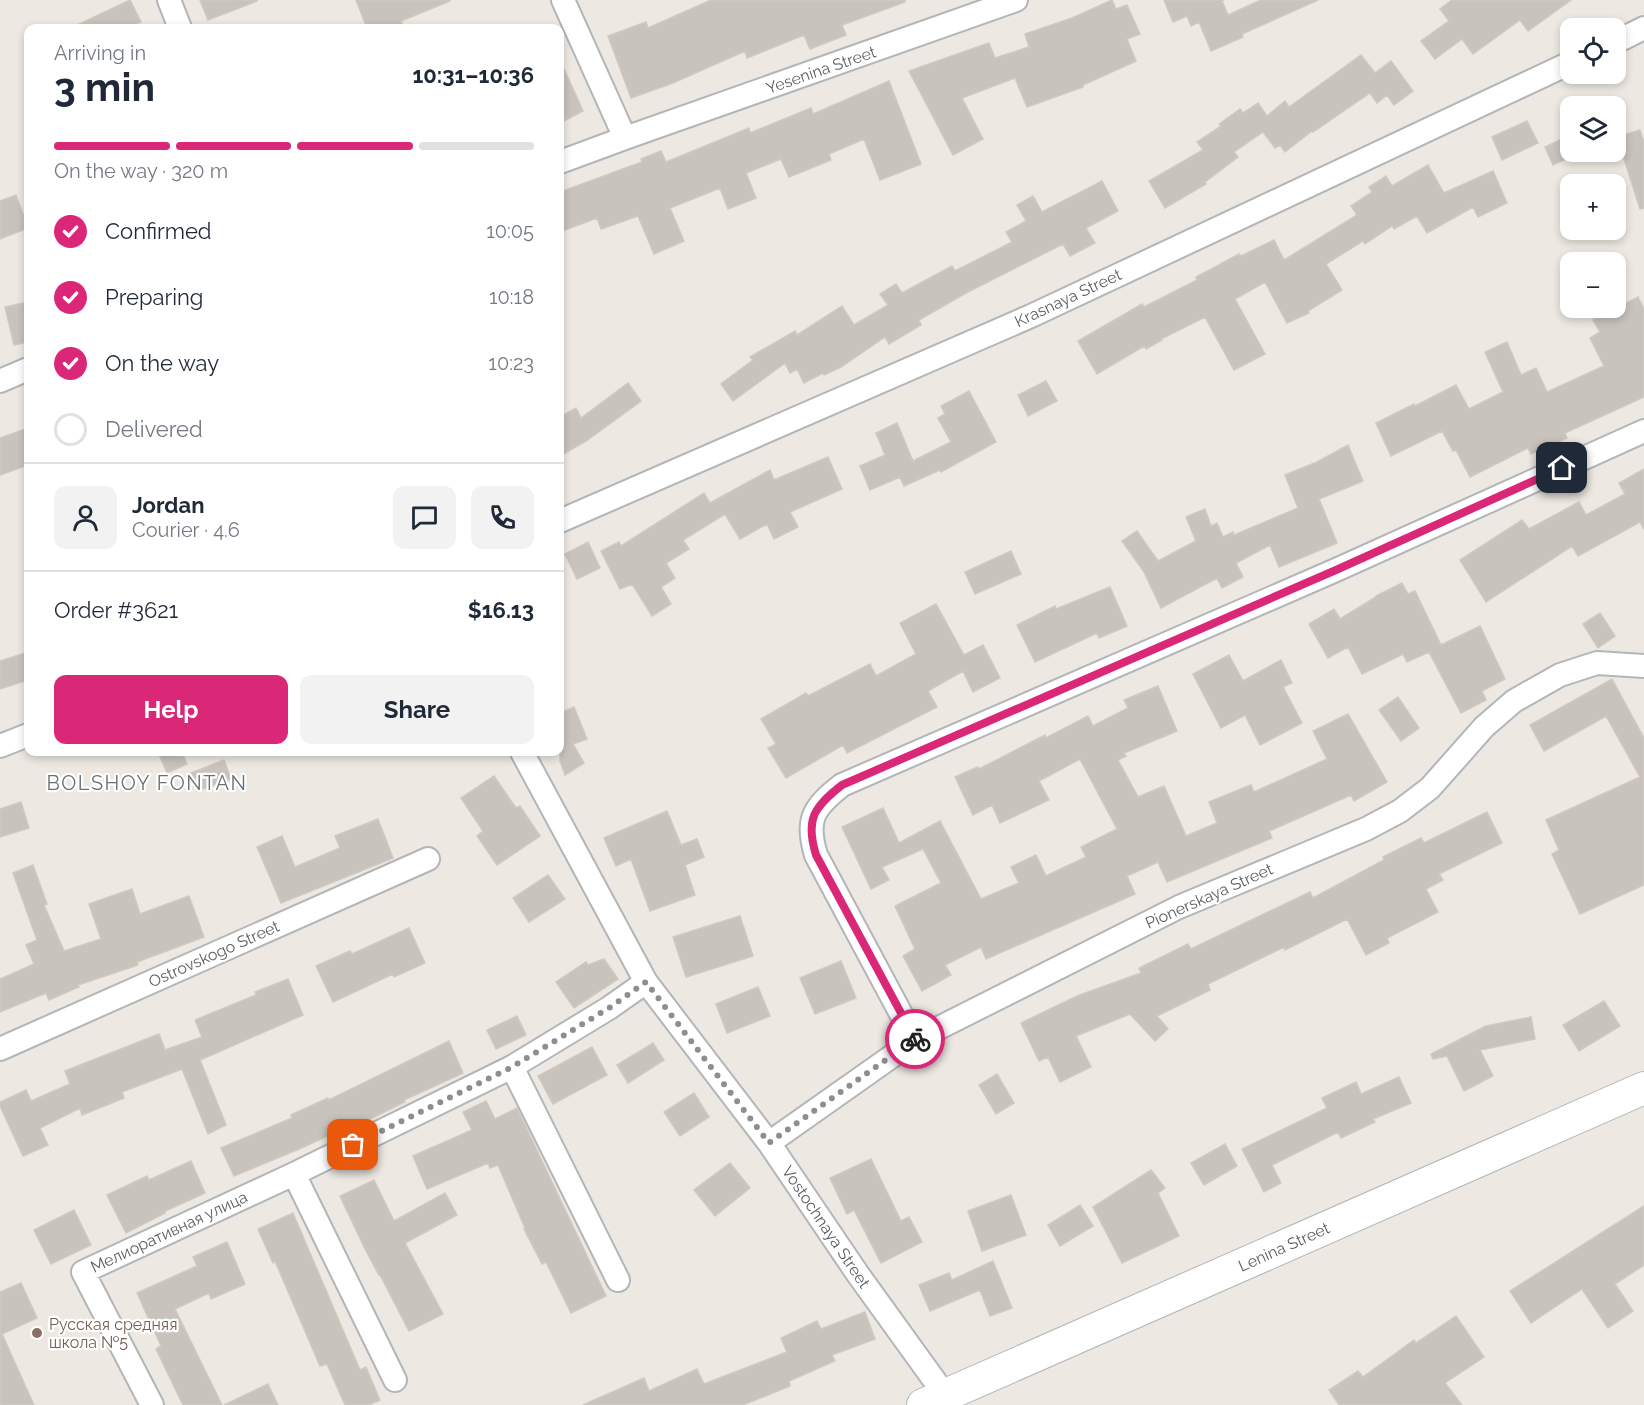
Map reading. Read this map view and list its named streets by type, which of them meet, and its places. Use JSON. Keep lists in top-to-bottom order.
{
  "streets": {
    "street": [
      "Yesenina Street",
      "Krasnaya Street",
      "Pionerskaya Street",
      "Ostrovskogo Street",
      "Vostochnaya Street",
      "Мелиоративная улица",
      "Lenina Street"
    ]
  },
  "crossings": [
    ["Pionerskaya Street", "Vostochnaya Street"],
    ["Vostochnaya Street", "Мелиоративная улица"],
    ["Vostochnaya Street", "Lenina Street"]
  ],
  "districts": ["BOLSHOY FONTAN"],
  "places": ["Русская средняя школа №5"],
  "page": {
    "map_buttons": ["+", "−"],
    "heading": ["3 min", "Arriving in", "10:31–10:36"],
    "panel": [
      "Jordan",
      "Courier · 4.6",
      "Order #3621",
      "$16.13"
    ],
    "bar": "On the way · 320 m",
    "list": [
      ["Confirmed", "10:05"],
      ["Preparing", "10:18"],
      ["On the way", "10:23"],
      "Delivered"
    ],
    "buttons": ["Help", "Share"]
  }
}
